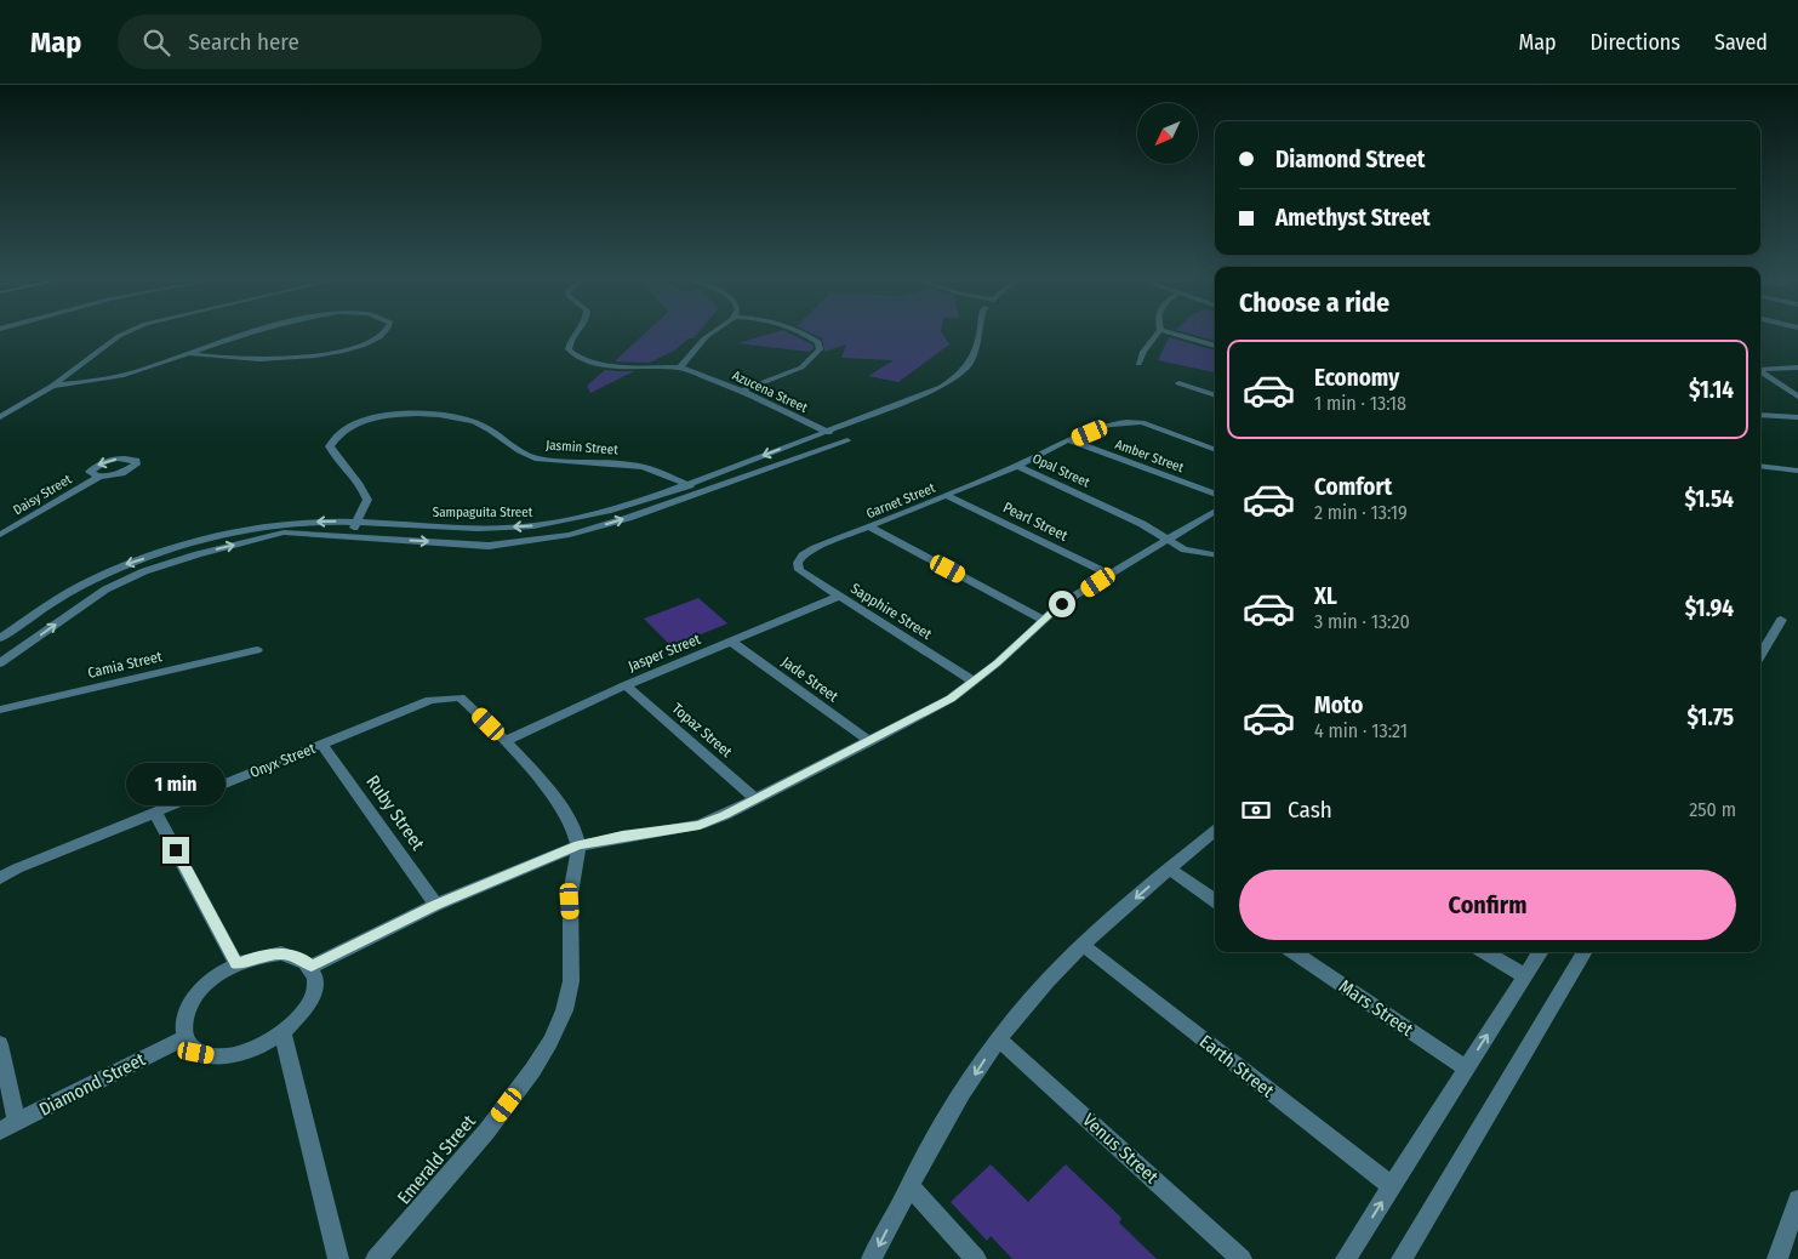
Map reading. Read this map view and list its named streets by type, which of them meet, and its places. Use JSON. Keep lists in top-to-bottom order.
{
  "streets": {
    "street": [
      "Azucena Street",
      "Jasmin Street",
      "Amber Street",
      "Opal Street",
      "Daisy Street",
      "Garnet Street",
      "Sampaguita Street",
      "Pearl Street",
      "Sapphire Street",
      "Jasper Street",
      "Camia Street",
      "Jade Street",
      "Topaz Street",
      "Onyx Street",
      "Ruby Street",
      "Mars Street",
      "Earth Street",
      "Diamond Street",
      "Venus Street",
      "Emerald Street"
    ]
  },
  "crossings": [
    ["Azucena Street", "Sampaguita Street"],
    ["Jasmin Street", "Sampaguita Street"],
    ["Amber Street", "Opal Street"],
    ["Opal Street", "Garnet Street"],
    ["Garnet Street", "Pearl Street"],
    ["Garnet Street", "Sapphire Street"],
    ["Sapphire Street", "Jasper Street"],
    ["Jasper Street", "Jade Street"],
    ["Jasper Street", "Topaz Street"],
    ["Jasper Street", "Onyx Street"],
    ["Onyx Street", "Ruby Street"]
  ],
  "north": "bottom left",
  "page": {
    "header": "Map",
    "search": "Search here",
    "nav": ["Map", "Directions", "Saved"],
    "banner": ["Diamond Street", "Amethyst Street"],
    "heading": "Choose a ride",
    "list": [
      {
        "name": "Economy",
        "note": "1 min · 13:18",
        "value": "$1.14"
      },
      {
        "name": "Comfort",
        "note": "2 min · 13:19",
        "value": "$1.54"
      },
      {
        "name": "XL",
        "note": "3 min · 13:20",
        "value": "$1.94"
      },
      {
        "name": "Moto",
        "note": "4 min · 13:21",
        "value": "$1.75"
      }
    ],
    "bubble": "1 min",
    "pay": ["Cash", "250 m"],
    "buttons": "Confirm"
  }
}
